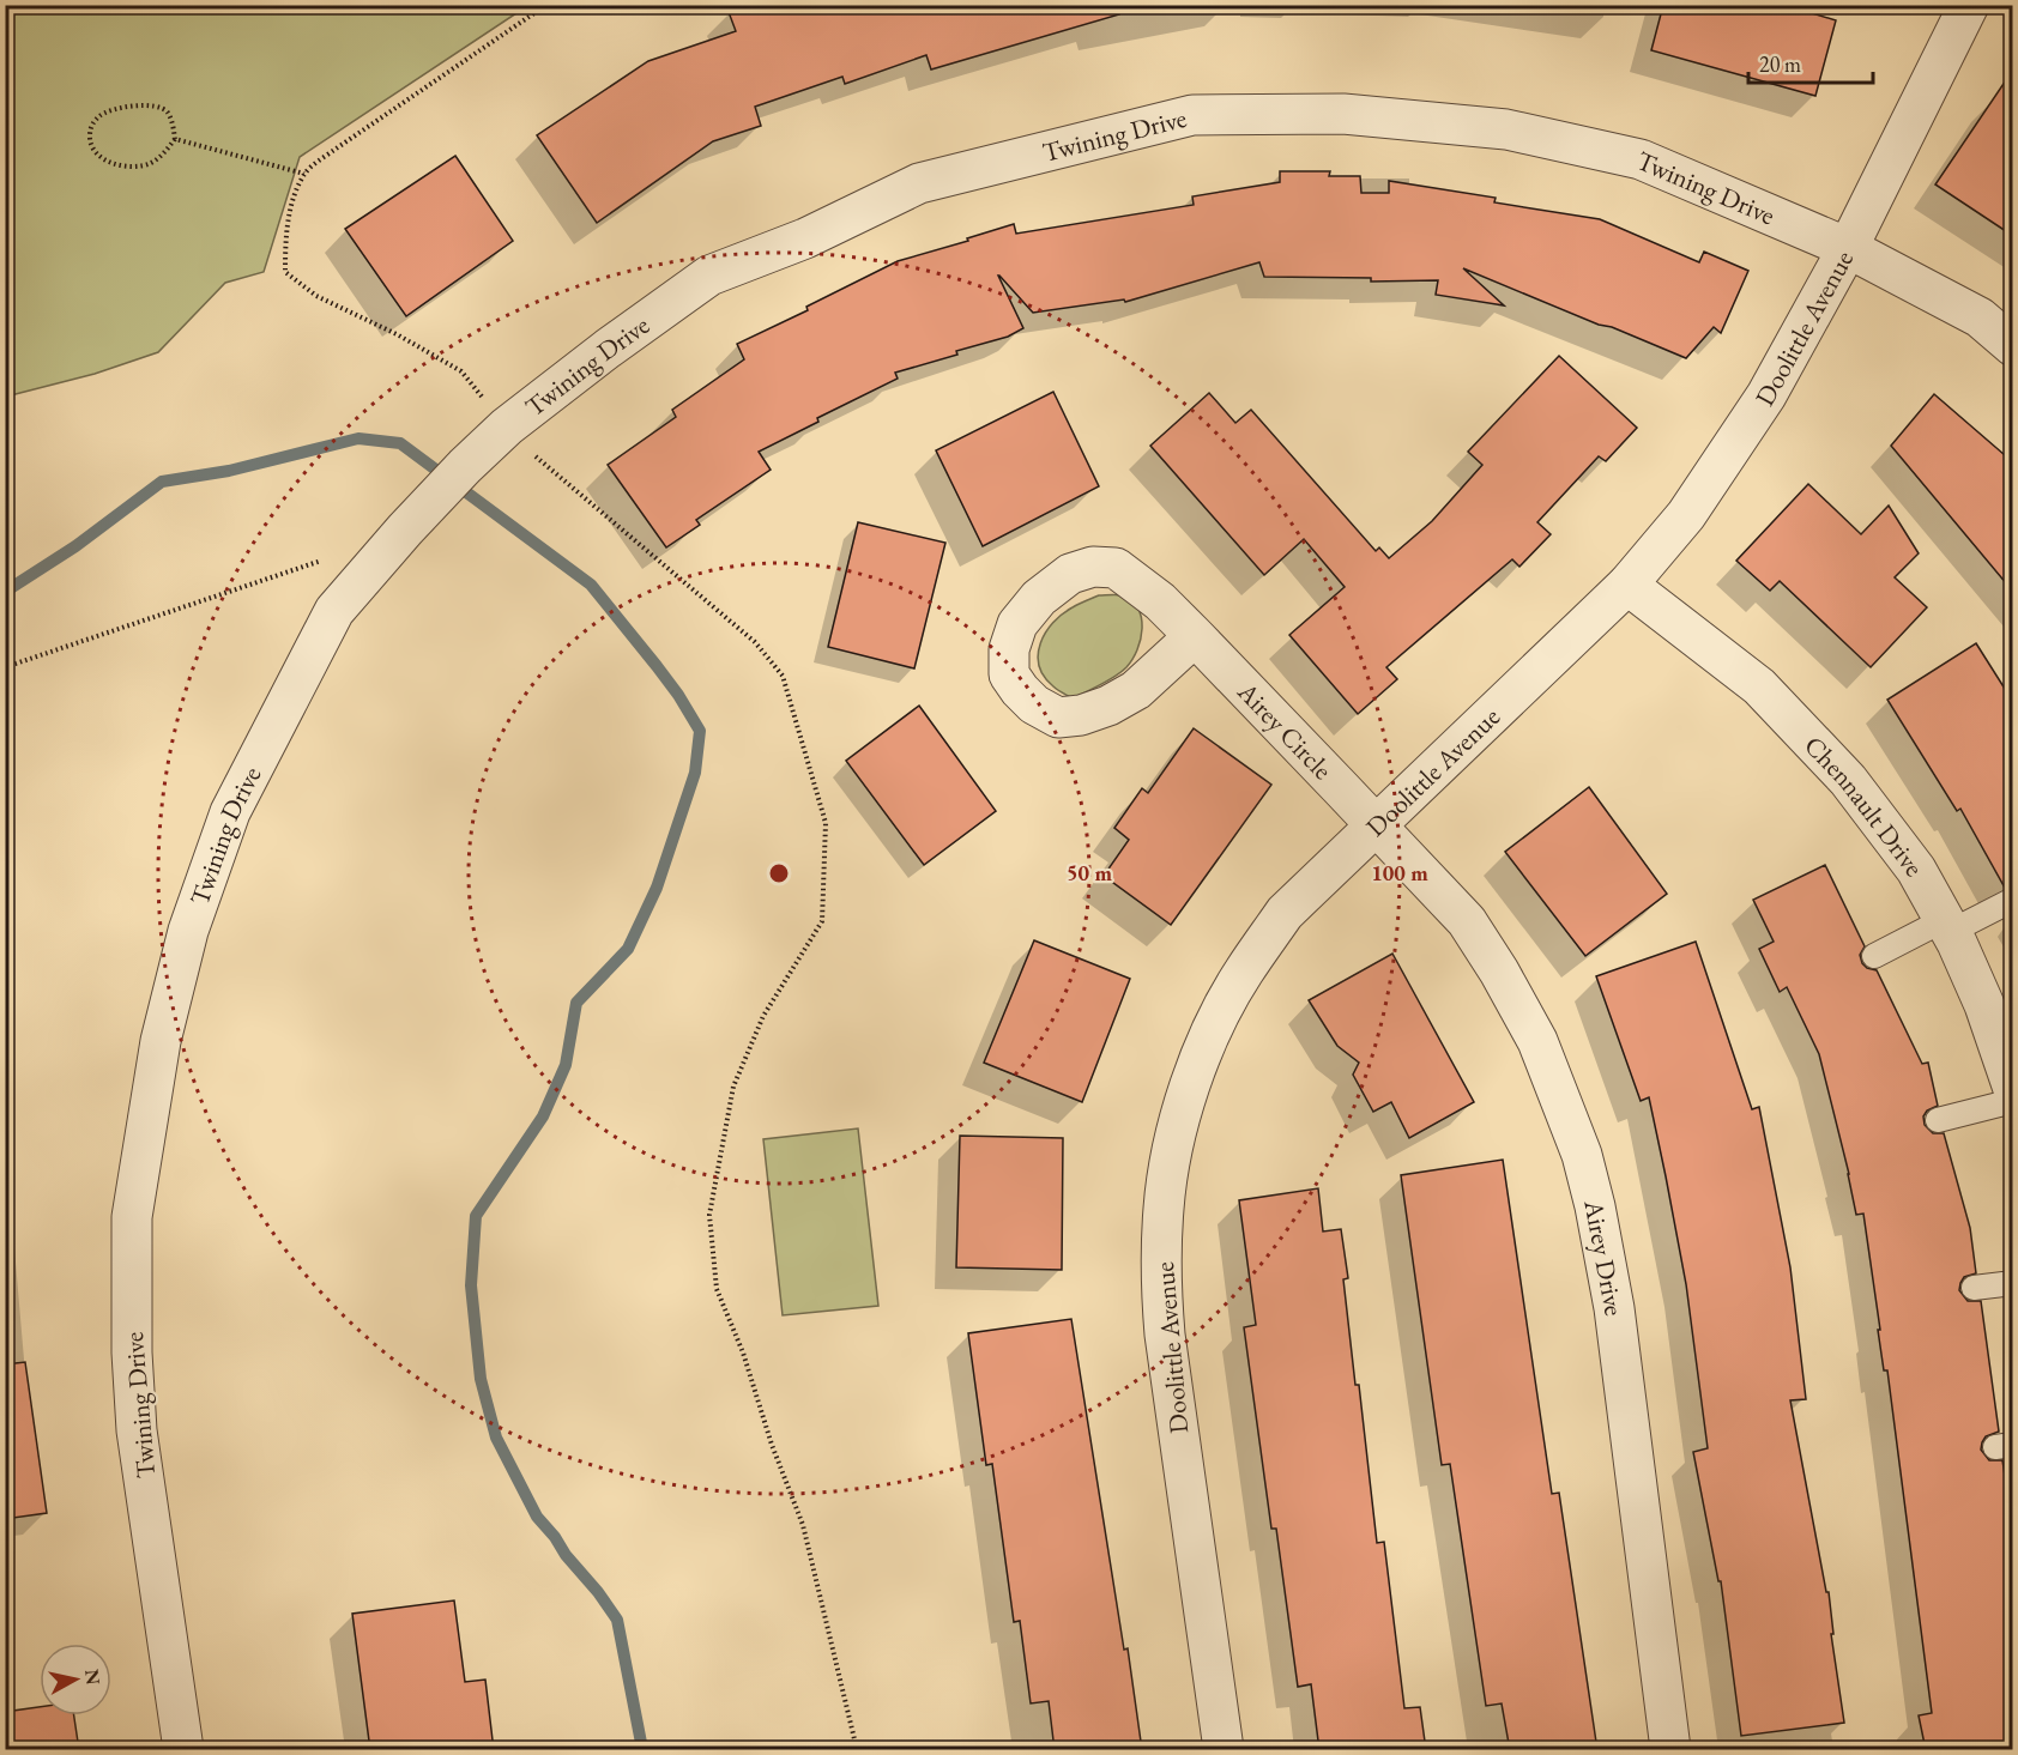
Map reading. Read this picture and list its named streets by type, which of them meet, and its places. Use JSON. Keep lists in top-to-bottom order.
{
  "streets": {
    "street": [
      "Twining Drive",
      "Doolittle Avenue",
      "Airey Circle",
      "Chennault Drive",
      "Airey Drive"
    ]
  },
  "crossings": [
    ["Twining Drive", "Doolittle Avenue"],
    ["Doolittle Avenue", "Airey Circle"],
    ["Doolittle Avenue", "Chennault Drive"],
    ["Doolittle Avenue", "Airey Drive"],
    ["Airey Circle", "Airey Drive"]
  ],
  "scale_bar": "20 m",
  "north": "right",
  "rings": ["50 m", "100 m"]
}
